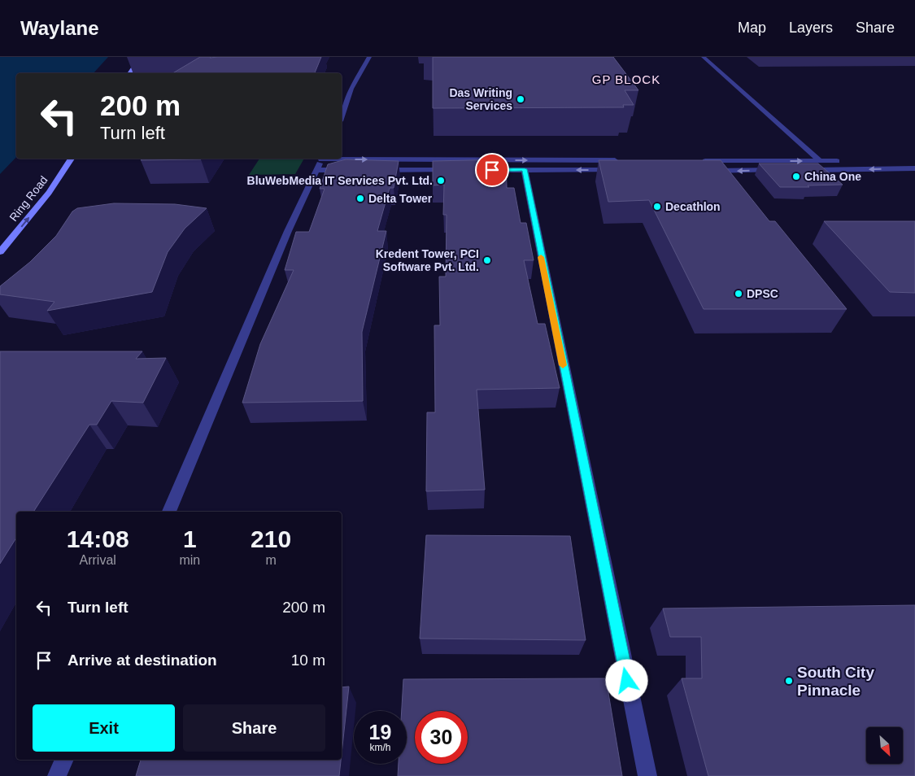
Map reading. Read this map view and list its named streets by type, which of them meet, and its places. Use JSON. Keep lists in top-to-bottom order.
{
  "streets": {
    "street": ["Ring Road"]
  },
  "one_way": ["Ring Road"],
  "districts": ["GP BLOCK"],
  "places": [
    "Das Writing Services",
    "China One",
    "BluWebMedia IT Services Pvt. Ltd.",
    "Delta Tower",
    "Decathlon",
    "Kredent Tower, PCI Software Pvt. Ltd.",
    "DPSC",
    "South City Pinnacle"
  ],
  "north": "bottom right",
  "page": {
    "header": "Waylane",
    "nav": ["Map", "Layers", "Share"],
    "turn": ["200 m", "Turn left"],
    "eta": [
      "14:08",
      "Arrival",
      "1",
      "min",
      "210",
      "m"
    ],
    "list": [
      {
        "name": "Turn left",
        "value": "200 m"
      },
      {
        "name": "Arrive at destination",
        "value": "10 m"
      }
    ],
    "buttons": ["Exit", "Share"],
    "speed": "19 km/h",
    "limit": "30"
  }
}
